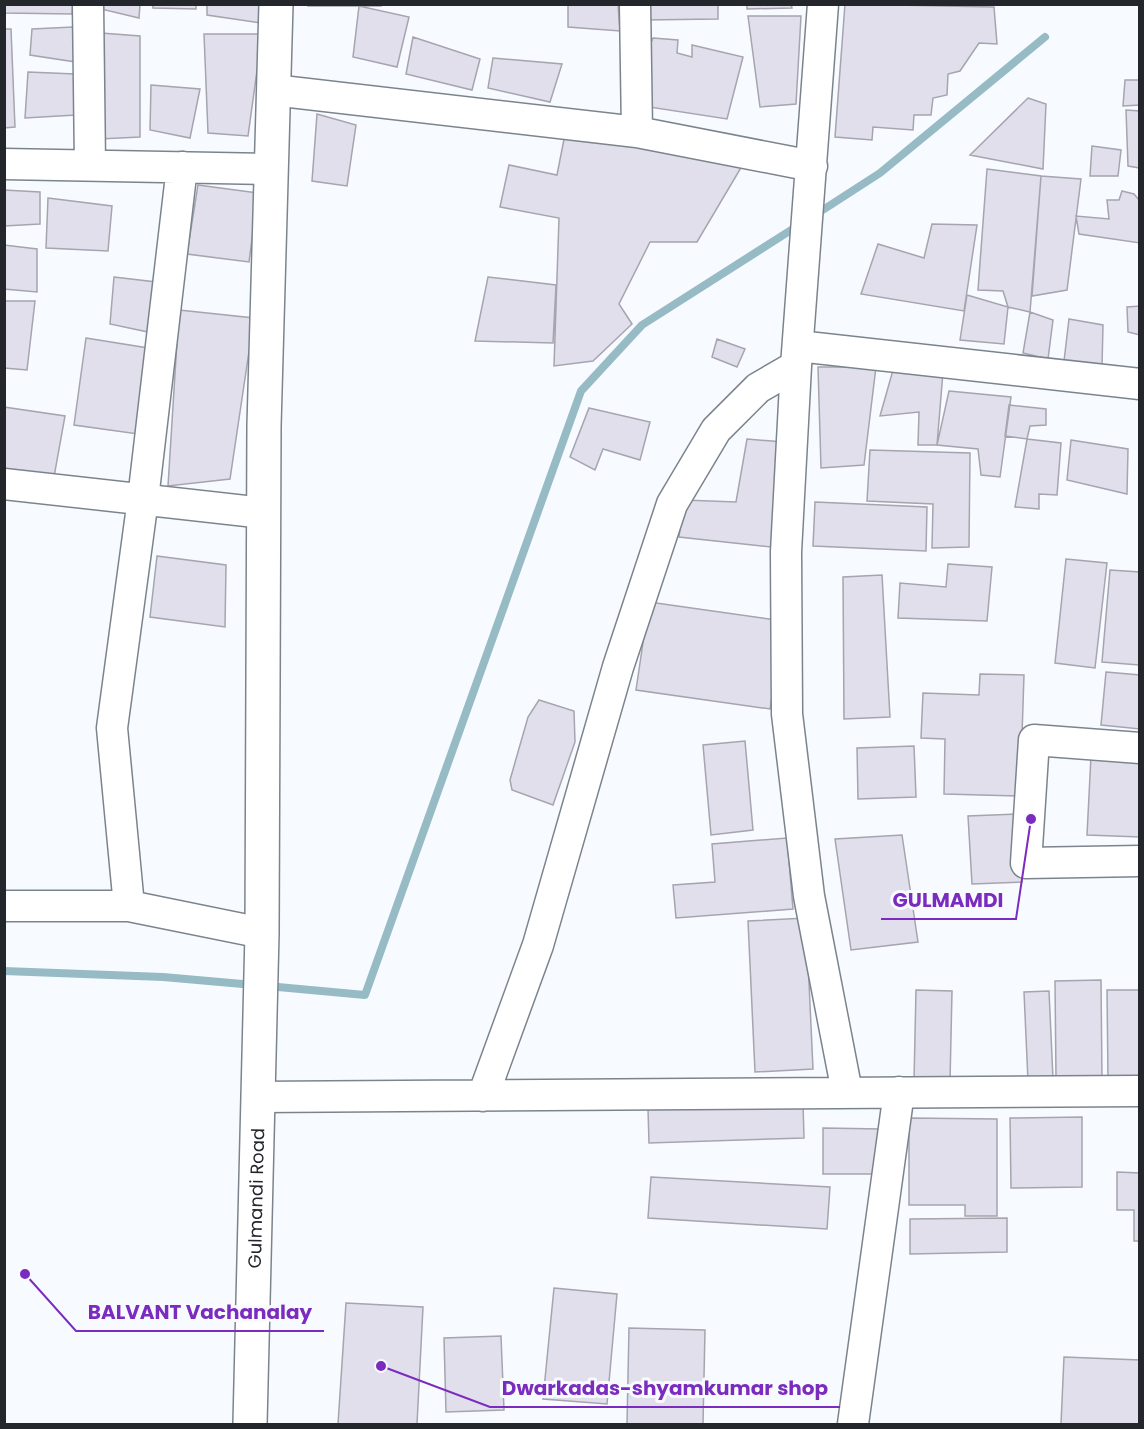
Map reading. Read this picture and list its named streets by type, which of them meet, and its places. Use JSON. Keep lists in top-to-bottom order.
{
  "streets": {
    "street": ["Gulmandi Road"]
  },
  "places": ["GULMAMDI", "BALVANT Vachanalay", "Dwarkadas-shyamkumar shop"]
}
